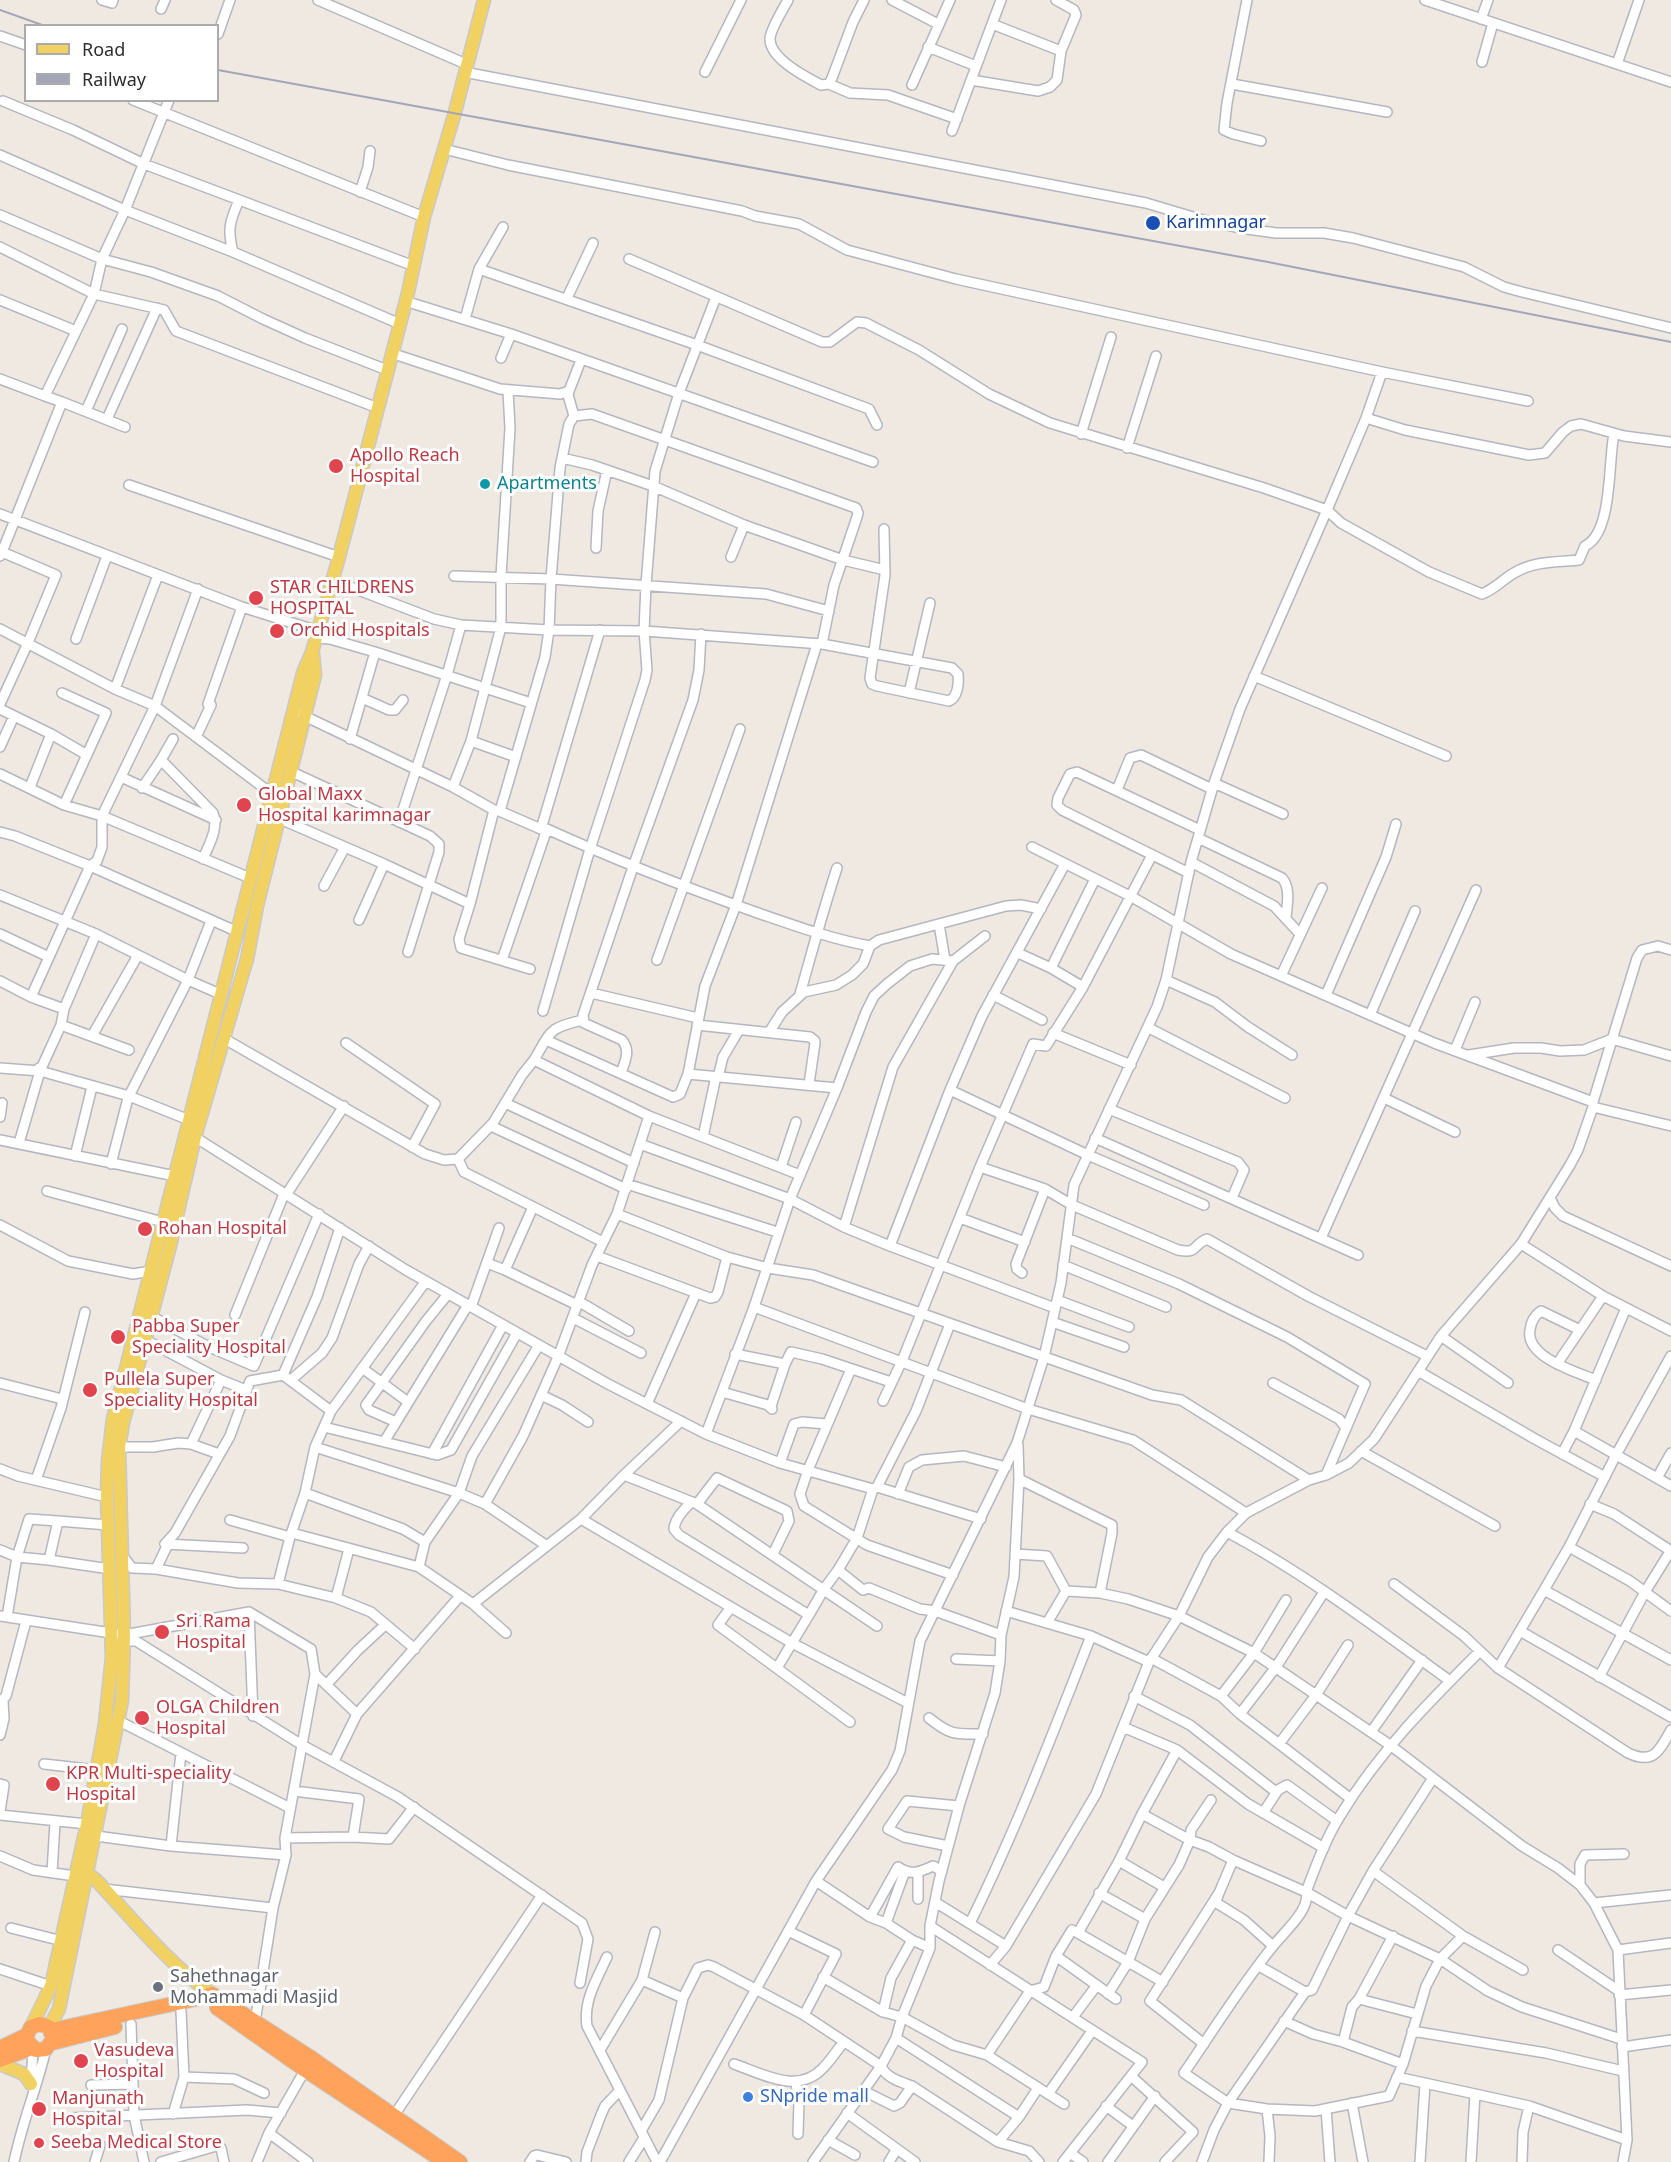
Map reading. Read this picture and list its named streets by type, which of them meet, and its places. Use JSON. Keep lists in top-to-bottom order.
{
  "places": [
    "Karimnagar",
    "Apollo Reach Hospital",
    "Apartments",
    "STAR CHILDRENS HOSPITAL",
    "Orchid Hospitals",
    "Global Maxx Hospital karimnagar",
    "Rohan Hospital",
    "Pabba Super Speciality Hospital",
    "Pullela Super Speciality Hospital",
    "Sri Rama Hospital",
    "OLGA Children Hospital",
    "KPR Multi-speciality Hospital",
    "Sahethnagar Mohammadi Masjid",
    "Vasudeva Hospital",
    "SNpride mall",
    "Manjunath Hospital",
    "Seeba Medical Store"
  ],
  "legend": ["Road", "Railway"]
}
